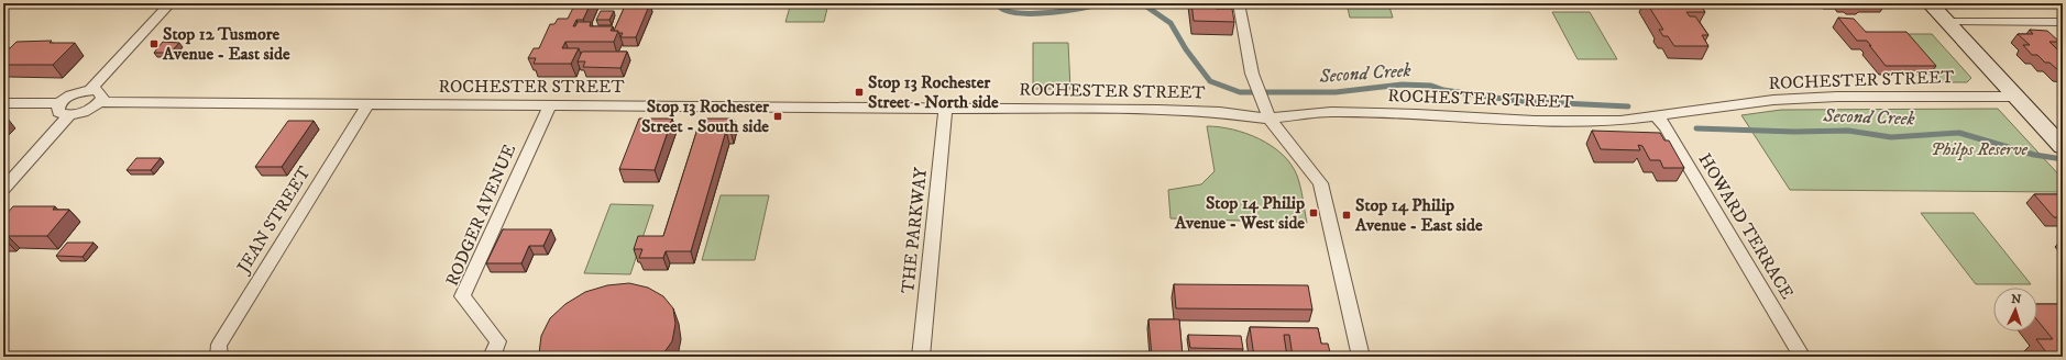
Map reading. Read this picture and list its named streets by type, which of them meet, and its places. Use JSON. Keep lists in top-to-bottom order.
{
  "streets": {
    "street": [
      "ROCHESTER STREET",
      "RODGER AVENUE",
      "JEAN STREET",
      "HOWARD TERRACE",
      "THE PARKWAY"
    ]
  },
  "crossings": [
    ["ROCHESTER STREET", "RODGER AVENUE"],
    ["ROCHESTER STREET", "JEAN STREET"],
    ["ROCHESTER STREET", "HOWARD TERRACE"],
    ["ROCHESTER STREET", "THE PARKWAY"]
  ],
  "water": ["Second Creek"],
  "parks": ["Philps Reserve"],
  "places": {
    "transit": [
      "Stop 12 Tusmore Avenue - East side",
      "Stop 13 Rochester Street - North side",
      "Stop 13 Rochester Street - South side",
      "Stop 14 Philip Avenue - West side",
      "Stop 14 Philip Avenue - East side"
    ]
  },
  "north": "top"
}
